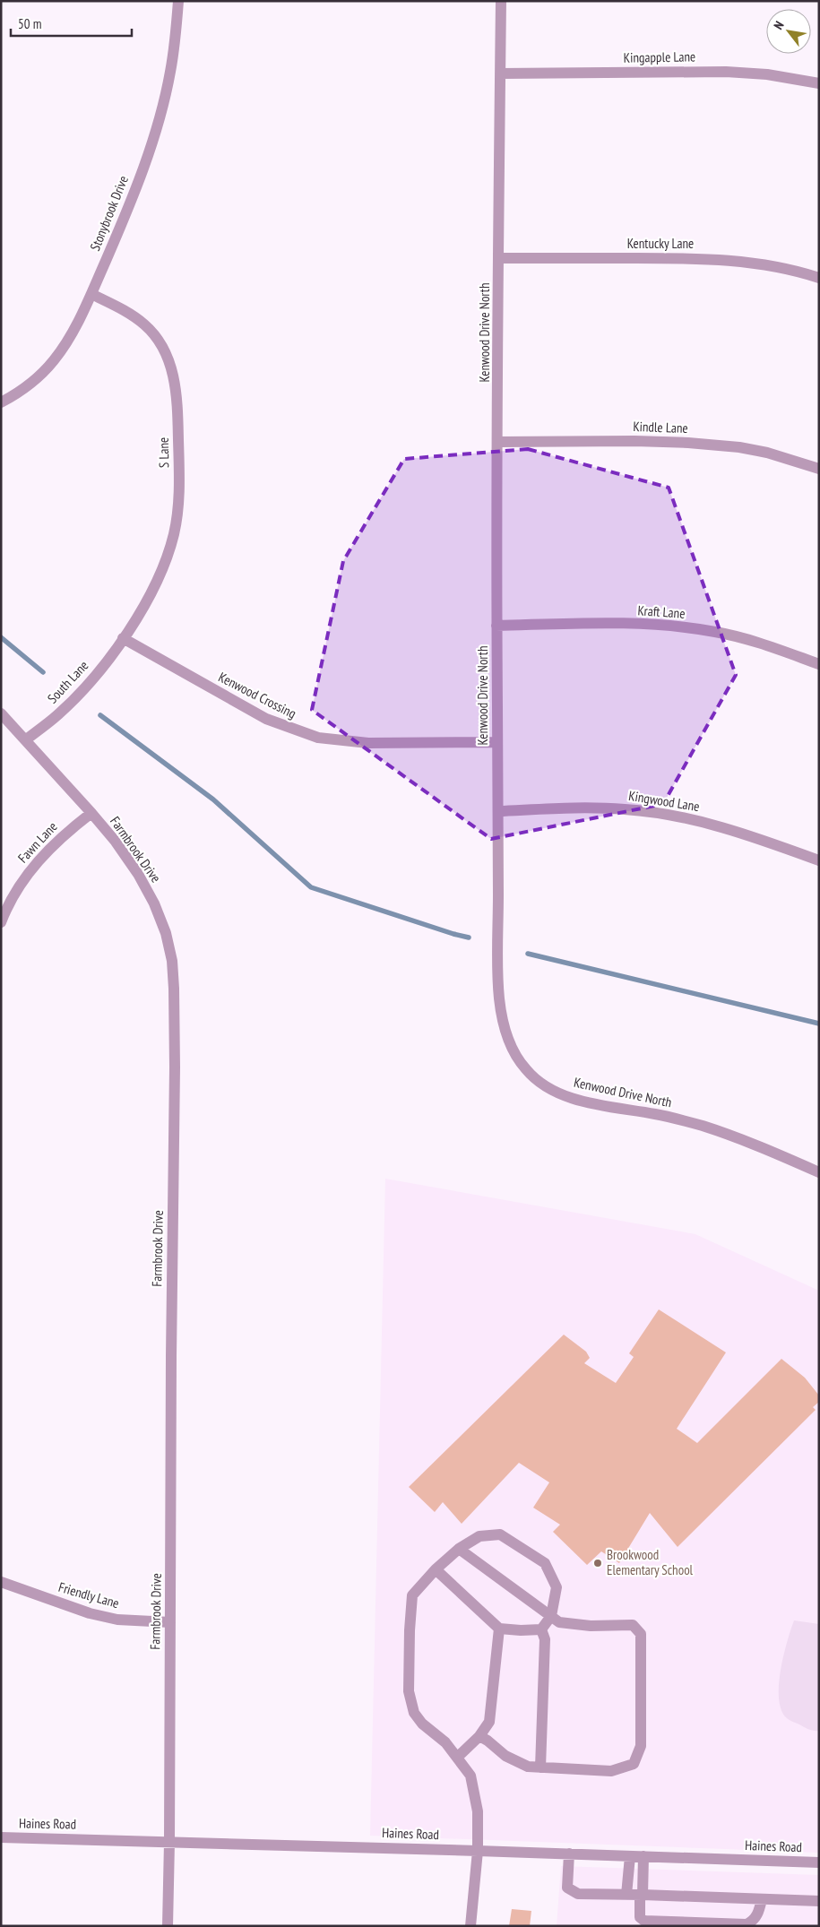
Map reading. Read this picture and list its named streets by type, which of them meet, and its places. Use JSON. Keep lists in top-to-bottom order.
{
  "streets": {
    "street": [
      "Kingapple Lane",
      "Stonybrook Drive",
      "Kentucky Lane",
      "Kenwood Drive North",
      "Kindle Lane",
      "S Lane",
      "Kraft Lane",
      "South Lane",
      "Kenwood Crossing",
      "Kingwood Lane",
      "Fawn Lane",
      "Farmbrook Drive",
      "Friendly Lane",
      "Haines Road"
    ]
  },
  "crossings": [
    ["Kingapple Lane", "Kenwood Drive North"],
    ["Stonybrook Drive", "S Lane"],
    ["Kentucky Lane", "Kenwood Drive North"],
    ["Kenwood Drive North", "Kindle Lane"],
    ["Kenwood Drive North", "Kraft Lane"],
    ["Kenwood Drive North", "Kenwood Crossing"],
    ["Kenwood Drive North", "Kingwood Lane"],
    ["S Lane", "South Lane"],
    ["S Lane", "Kenwood Crossing"],
    ["South Lane", "Kenwood Crossing"],
    ["South Lane", "Farmbrook Drive"],
    ["Fawn Lane", "Farmbrook Drive"],
    ["Farmbrook Drive", "Friendly Lane"],
    ["Farmbrook Drive", "Haines Road"]
  ],
  "places": ["Brookwood Elementary School"],
  "scale_bar": "50 m",
  "north": "top left"
}
